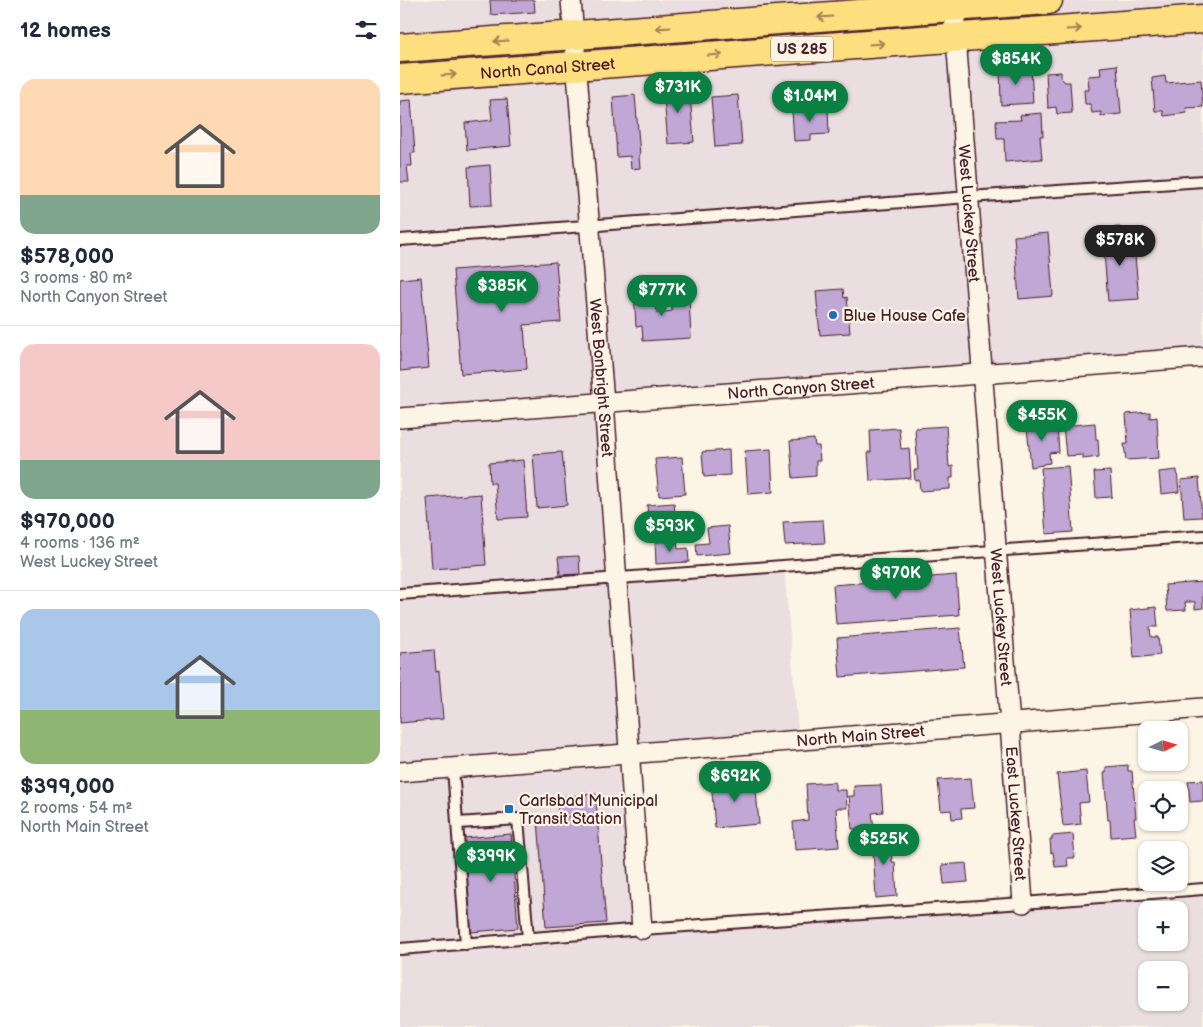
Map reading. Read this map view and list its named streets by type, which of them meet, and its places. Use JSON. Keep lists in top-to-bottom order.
{
  "streets": {
    "highway": ["US 285", "North Canal Street"],
    "street": [
      "West Luckey Street",
      "West Bonbright Street",
      "North Canyon Street",
      "North Main Street",
      "East Luckey Street"
    ]
  },
  "crossings": [
    ["North Canal Street", "West Luckey Street"],
    ["North Canal Street", "West Bonbright Street"],
    ["West Luckey Street", "North Canyon Street"],
    ["West Luckey Street", "North Main Street"],
    ["West Luckey Street", "East Luckey Street"],
    ["West Bonbright Street", "North Canyon Street"],
    ["West Bonbright Street", "North Main Street"],
    ["North Main Street", "East Luckey Street"]
  ],
  "places": {
    "other": ["Blue House Cafe"],
    "transit": ["Carlsbad Municipal Transit Station"]
  },
  "north": "right",
  "page": {
    "heading": "12 homes",
    "price": [
      "$854K",
      "$731K",
      "$1.04M",
      "$578K",
      "$385K",
      "$777K",
      "$455K",
      "$593K",
      "$970K",
      "$692K",
      "$525K",
      "$399K"
    ],
    "list": [
      {
        "name": "$578,000",
        "note": "3 rooms · 80 m² · North Canyon Street"
      },
      {
        "name": "$970,000",
        "note": "4 rooms · 136 m² · West Luckey Street"
      },
      {
        "name": "$399,000",
        "note": "2 rooms · 54 m² · North Main Street"
      }
    ],
    "map_buttons": ["+", "−"]
  }
}
